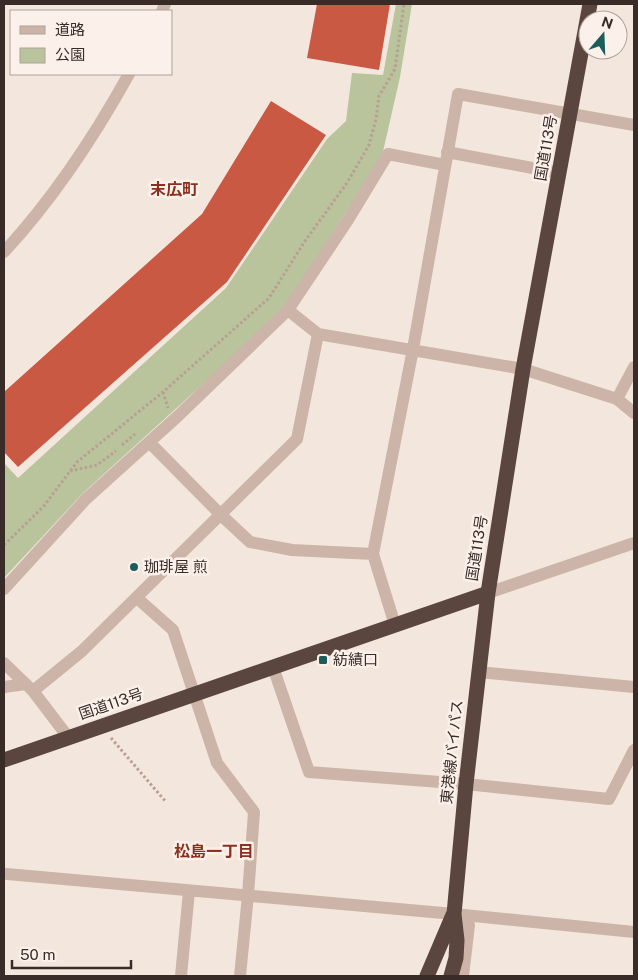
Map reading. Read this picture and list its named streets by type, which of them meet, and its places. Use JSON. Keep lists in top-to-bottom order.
{
  "streets": {
    "highway": ["国道113号", "東港線バイパス"]
  },
  "crossings": [
    ["国道113号", "東港線バイパス"]
  ],
  "districts": ["末広町", "松島一丁目"],
  "places": {
    "other": ["珈琲屋 煎"],
    "transit": ["紡績口"]
  },
  "legend": ["道路", "公園"],
  "scale_bar": "50 m",
  "north": "top"
}
